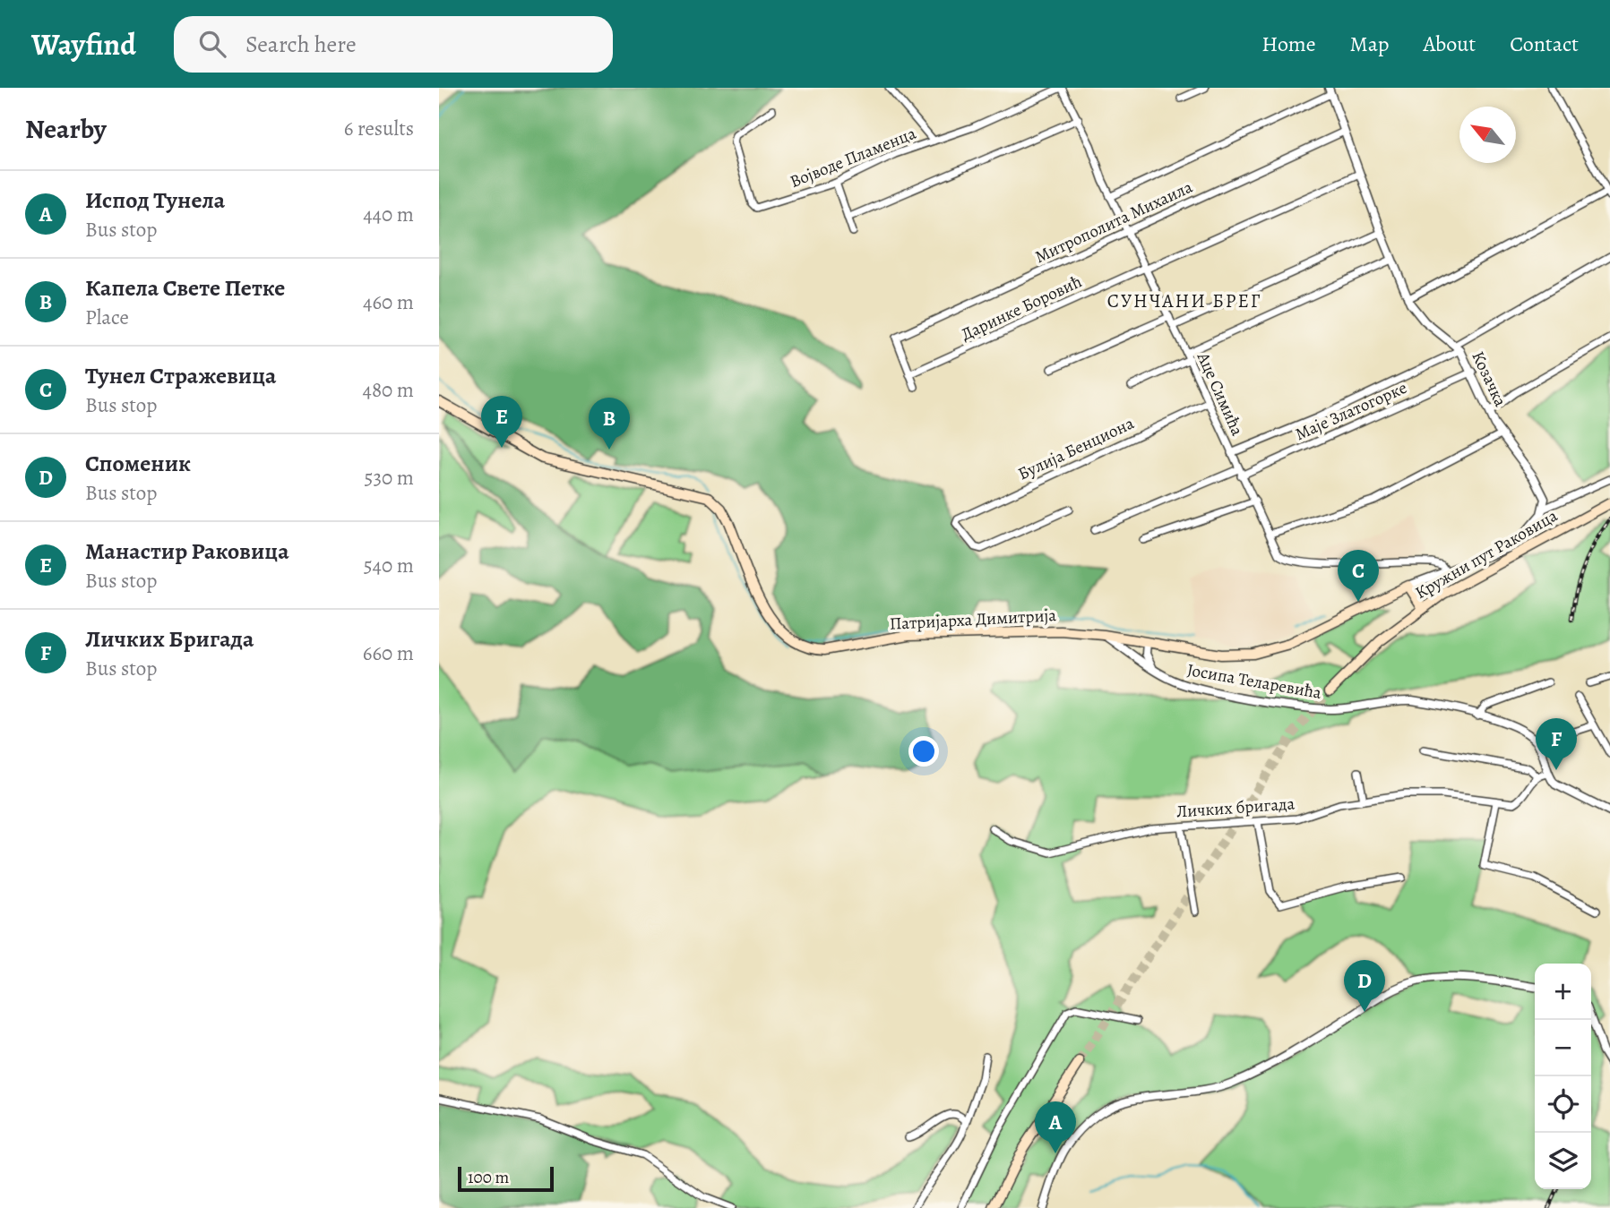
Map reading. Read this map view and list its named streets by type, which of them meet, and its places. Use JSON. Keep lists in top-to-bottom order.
{
  "streets": {
    "main road": ["Кружни пут Раковица", "Патријарха Димитрија"],
    "street": [
      "Војводе Пламенца",
      "Митрополита Михаила",
      "Даринке Боровић",
      "Козачка",
      "Аце Симића",
      "Маје Златогорке",
      "Булија Бенциона",
      "Јосипа Теларевића",
      "Личких бригада"
    ]
  },
  "crossings": [
    ["Војводе Пламенца", "Аце Симића"],
    ["Митрополита Михаила", "Даринке Боровић"],
    ["Митрополита Михаила", "Козачка"],
    ["Митрополита Михаила", "Аце Симића"],
    ["Даринке Боровић", "Козачка"],
    ["Даринке Боровић", "Аце Симића"],
    ["Козачка", "Маје Златогорке"],
    ["Аце Симића", "Маје Златогорке"],
    ["Аце Симића", "Булија Бенциона"],
    ["Аце Симића", "Патријарха Димитрија"],
    ["Патријарха Димитрија", "Јосипа Теларевића"]
  ],
  "districts": ["СУНЧАНИ БРЕГ"],
  "scale_bar": "100 m",
  "north": "top left",
  "page": {
    "header": "Wayfind",
    "search": "Search here",
    "nav": [
      "Home",
      "Map",
      "About",
      "Contact"
    ],
    "heading": ["Nearby", "6 results"],
    "list": [
      {
        "mark": "A",
        "name": "Испод Тунела",
        "note": "Bus stop",
        "value": "440 m"
      },
      {
        "mark": "B",
        "name": "Капела Свете Петке",
        "note": "Place",
        "value": "460 m"
      },
      {
        "mark": "C",
        "name": "Тунел Стражевица",
        "note": "Bus stop",
        "value": "480 m"
      },
      {
        "mark": "D",
        "name": "Споменик",
        "note": "Bus stop",
        "value": "530 m"
      },
      {
        "mark": "E",
        "name": "Манастир Раковица",
        "note": "Bus stop",
        "value": "540 m"
      },
      {
        "mark": "F",
        "name": "Личких Бригада",
        "note": "Bus stop",
        "value": "660 m"
      }
    ],
    "pins": [
      "E",
      "B",
      "C",
      "F",
      "D",
      "A"
    ],
    "map_buttons": ["+", "−"],
    "scale": "100 m"
  }
}
